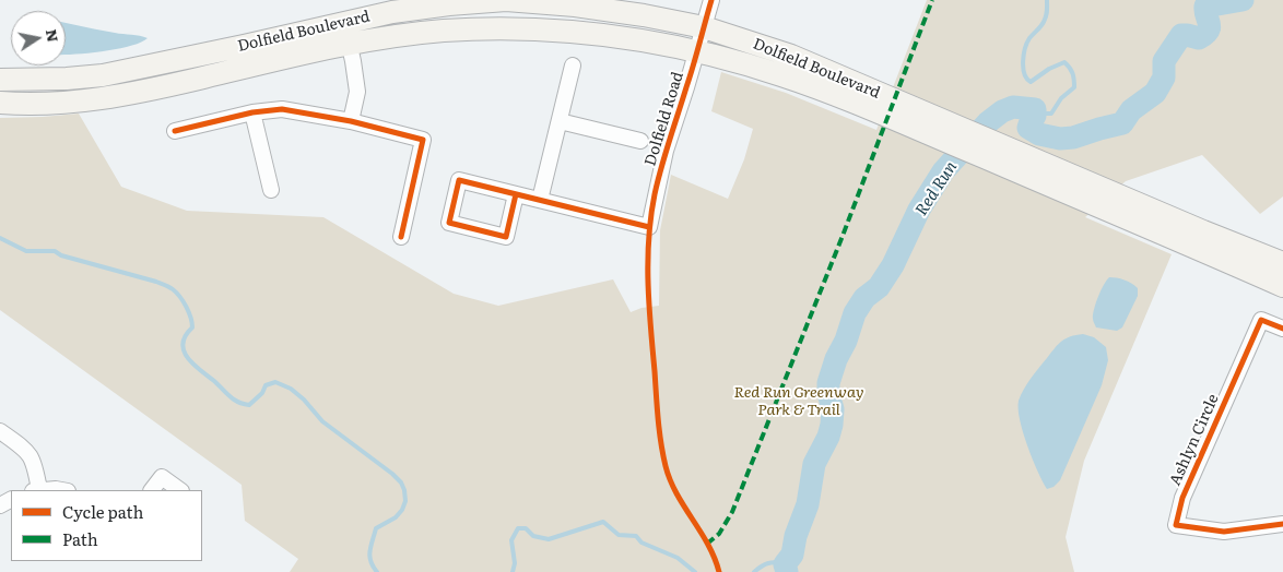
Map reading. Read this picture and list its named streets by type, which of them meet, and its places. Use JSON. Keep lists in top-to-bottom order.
{
  "streets": {
    "main road": ["Dolfield Boulevard"],
    "street": ["Dolfield Road", "Ashlyn Circle"]
  },
  "crossings": [
    ["Dolfield Boulevard", "Dolfield Road"]
  ],
  "water": ["Red Run"],
  "parks": ["Red Run Greenway Park & Trail"],
  "legend": ["Cycle path", "Path"],
  "north": "right"
}
